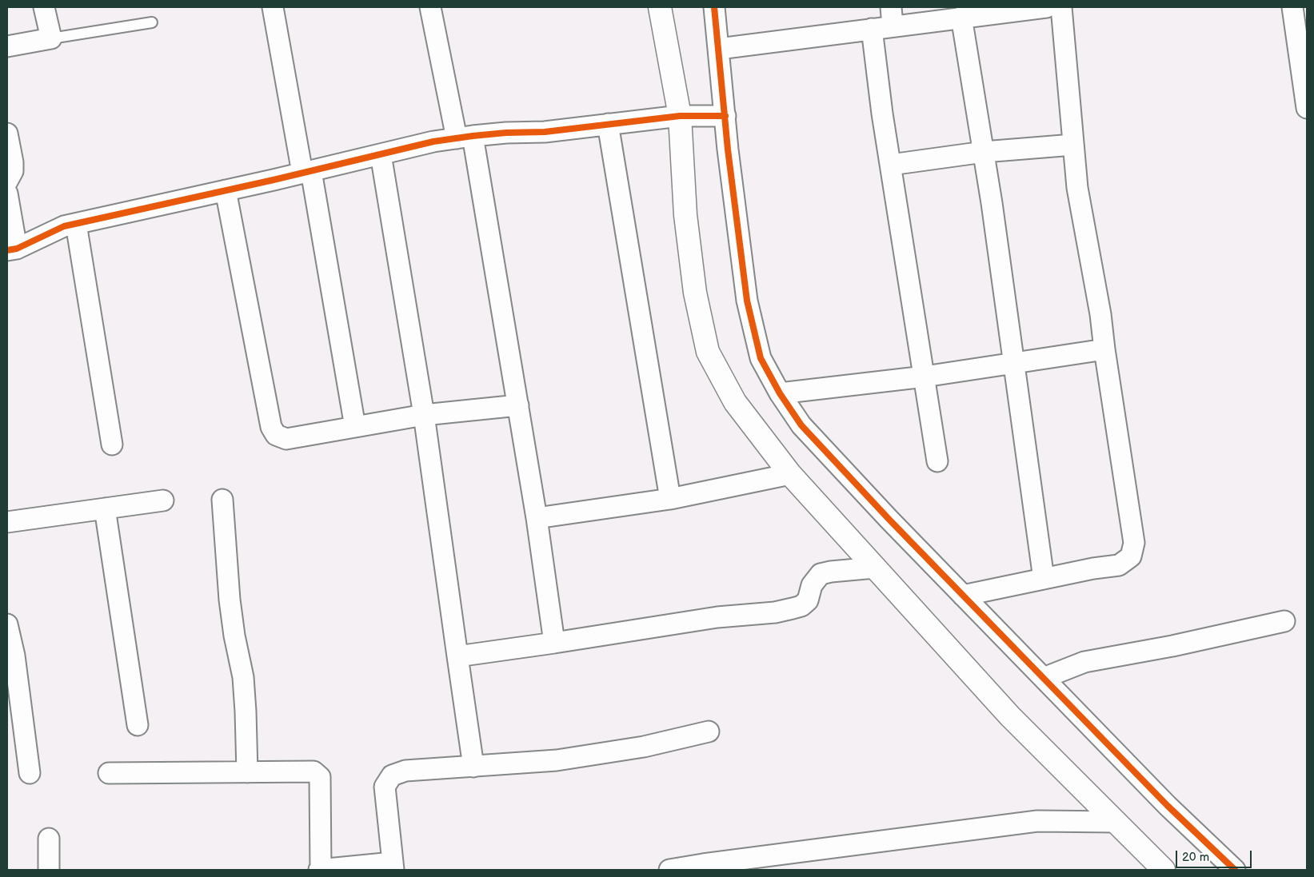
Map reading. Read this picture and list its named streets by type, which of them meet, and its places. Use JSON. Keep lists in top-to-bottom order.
{
  "scale_bar": "20 m"
}
